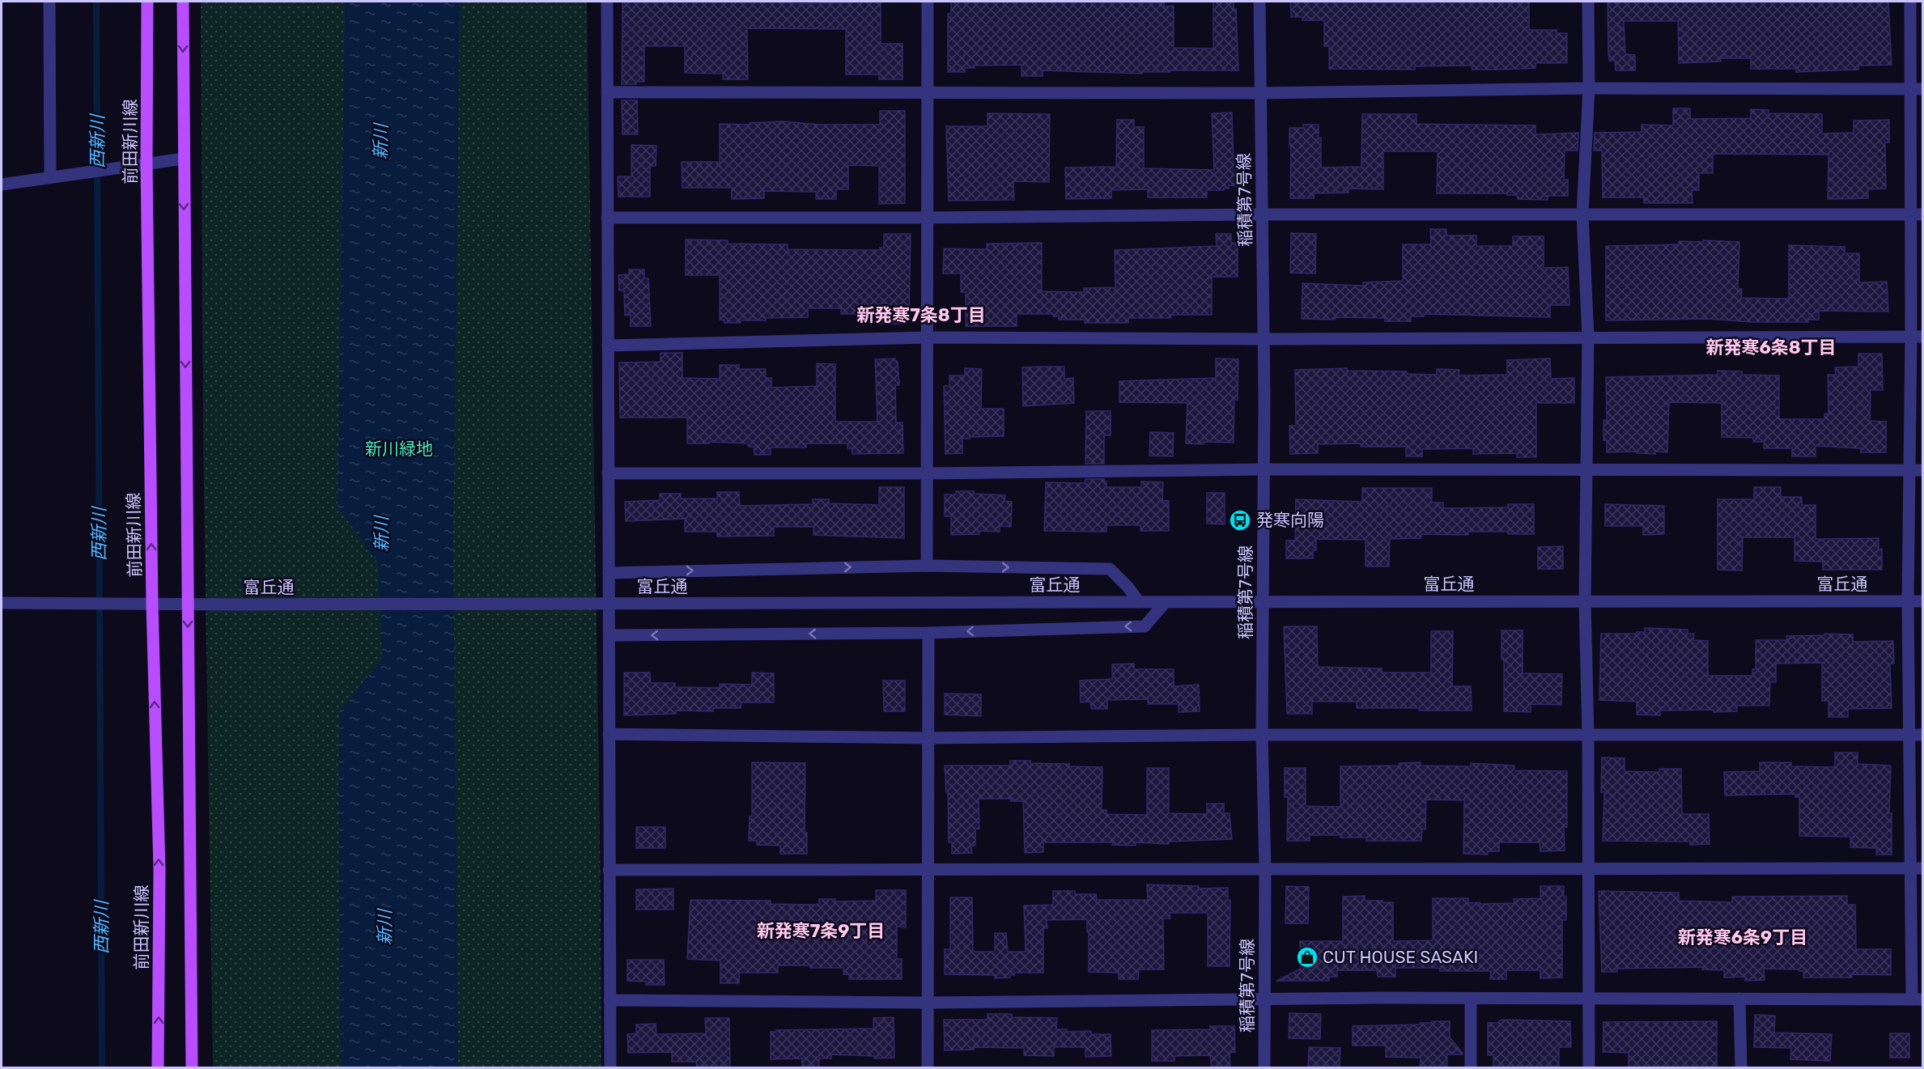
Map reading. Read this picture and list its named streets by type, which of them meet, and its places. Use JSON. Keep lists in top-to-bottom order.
{
  "streets": {
    "main road": ["前田新川線"],
    "street": ["稲積第7号線", "富丘通"]
  },
  "crossings": [
    ["前田新川線", "富丘通"],
    ["稲積第7号線", "富丘通"]
  ],
  "districts": [
    "新発寒7条8丁目",
    "新発寒6条8丁目",
    "新発寒7条9丁目",
    "新発寒6条9丁目"
  ],
  "water": ["西新川", "新川"],
  "parks": ["新川緑地"],
  "places": {
    "bus stop": ["発寒向陽"],
    "shop": ["CUT HOUSE SASAKI"]
  }
}
